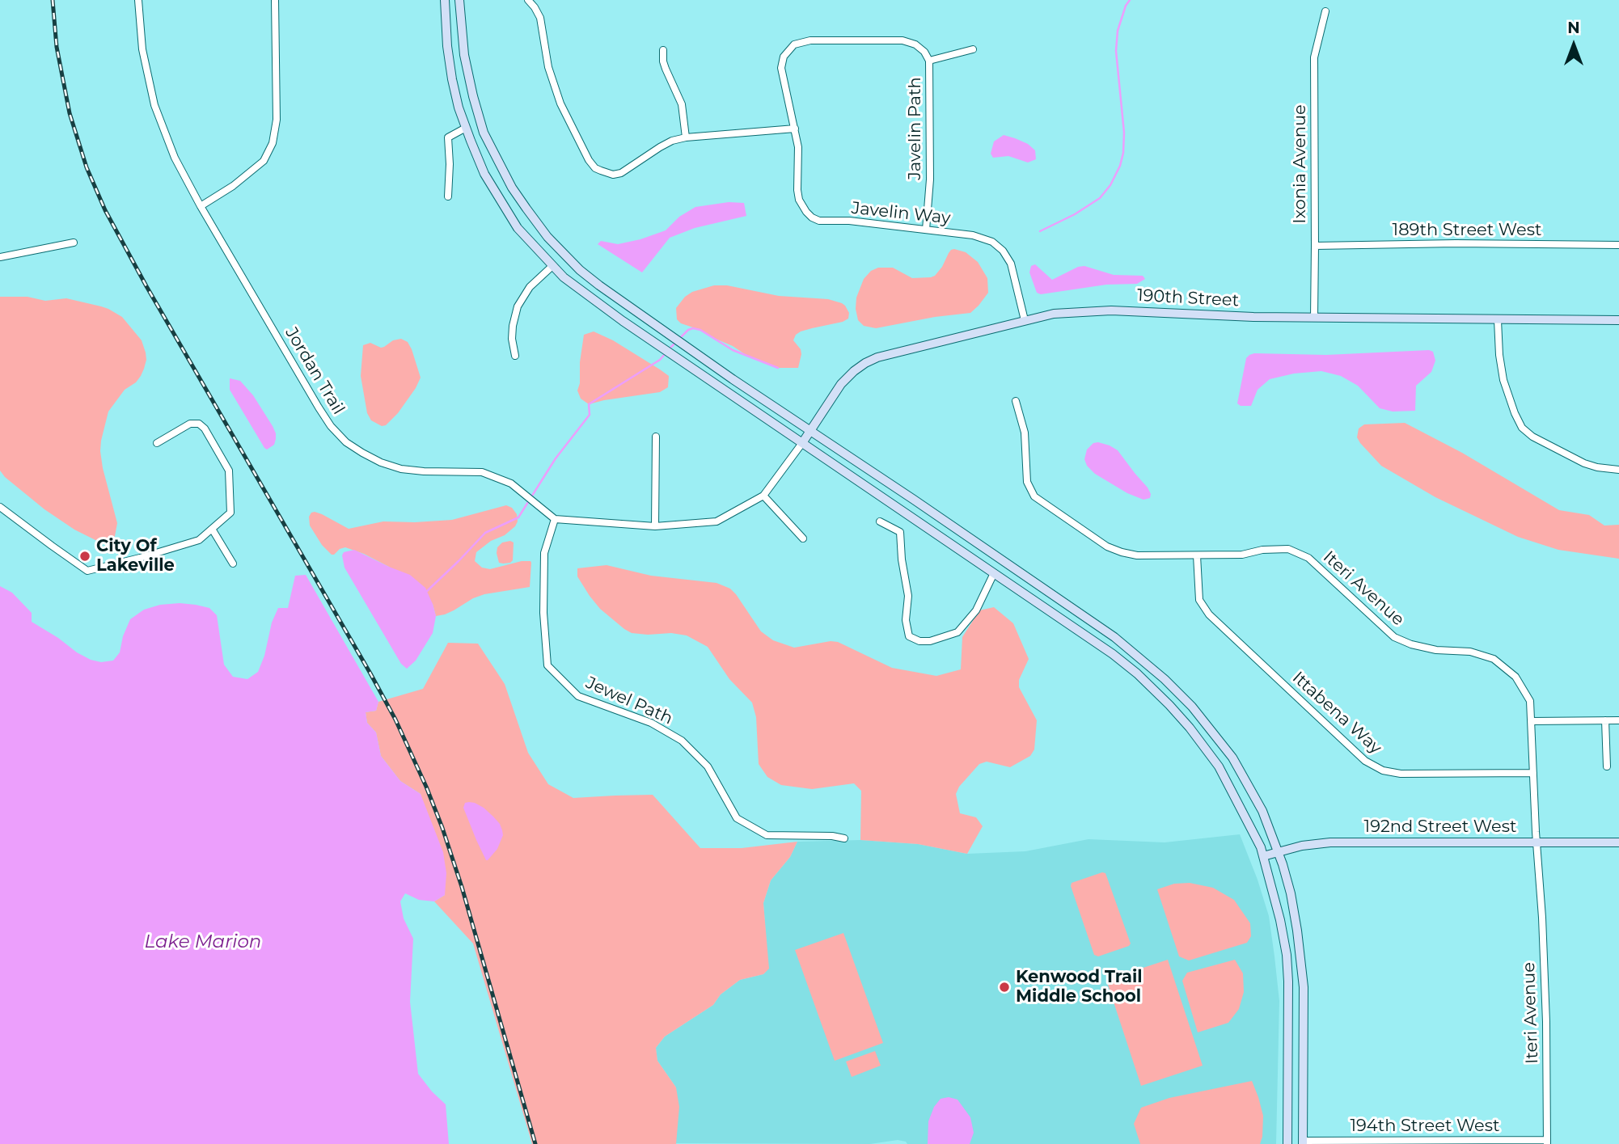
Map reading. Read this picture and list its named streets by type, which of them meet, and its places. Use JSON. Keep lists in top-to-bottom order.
{
  "streets": {
    "main road": ["190th Street", "192nd Street West"],
    "street": [
      "Javelin Path",
      "Ixonia Avenue",
      "Javelin Way",
      "189th Street West",
      "Jordan Trail",
      "Iteri Avenue",
      "Jewel Path",
      "Ittabena Way",
      "194th Street West"
    ]
  },
  "crossings": [
    ["Javelin Path", "Javelin Way"],
    ["Ixonia Avenue", "189th Street West"],
    ["Ixonia Avenue", "190th Street"],
    ["Javelin Way", "190th Street"],
    ["Jordan Trail", "Jewel Path"],
    ["Iteri Avenue", "Ittabena Way"],
    ["Iteri Avenue", "192nd Street West"],
    ["Iteri Avenue", "194th Street West"]
  ],
  "water": ["Lake Marion"],
  "places": ["City Of Lakeville", "Kenwood Trail Middle School"],
  "north": "top"
}
